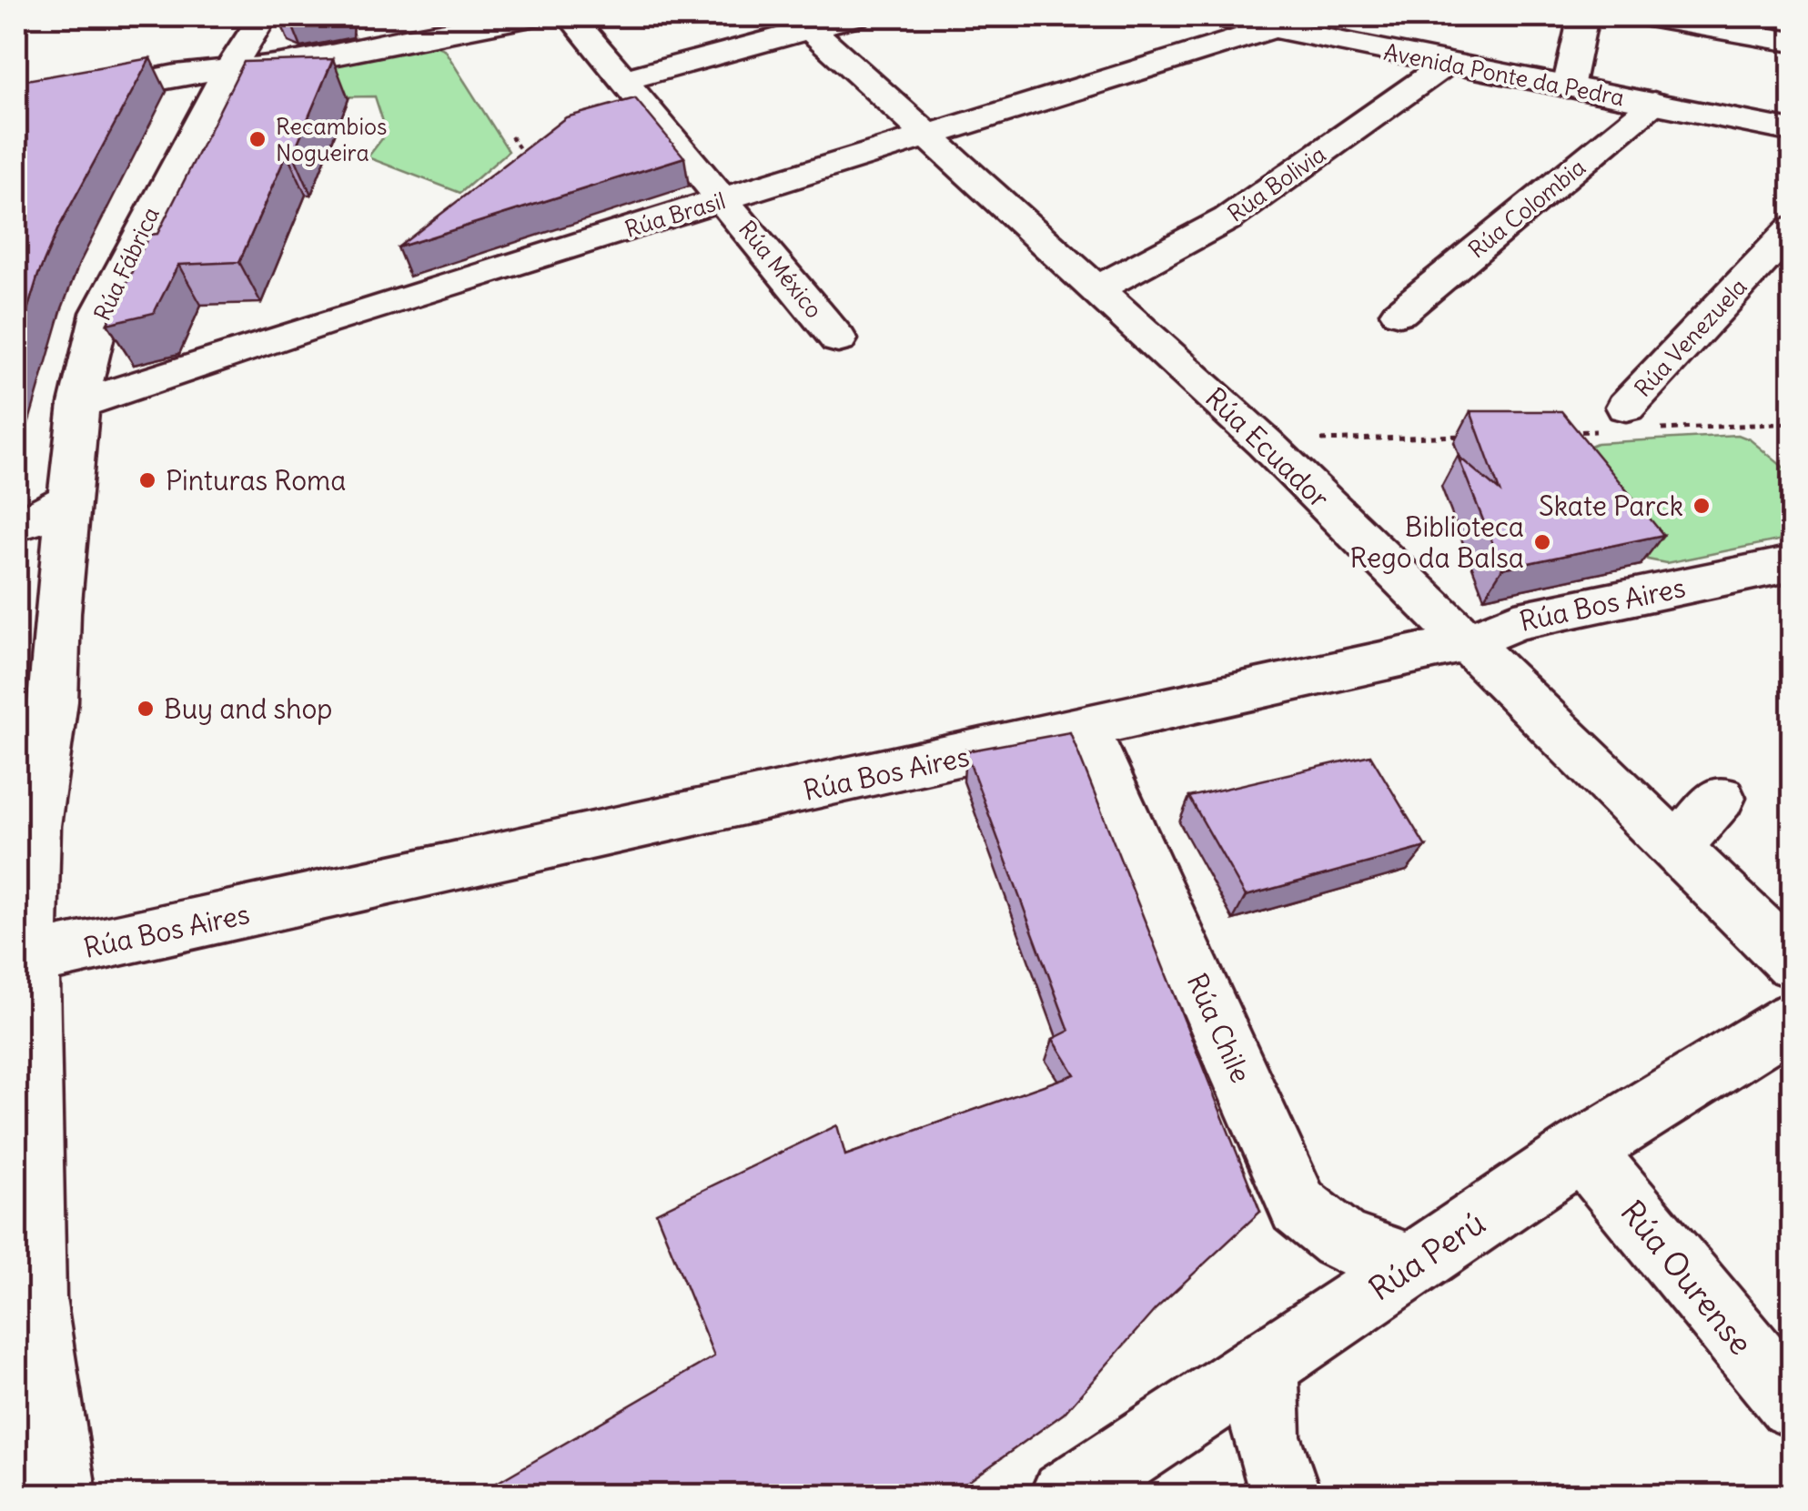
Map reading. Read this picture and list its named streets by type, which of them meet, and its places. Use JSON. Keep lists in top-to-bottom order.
{
  "streets": {
    "street": [
      "Avenida Ponte da Pedra",
      "Rúa Bolivia",
      "Rúa Colombia",
      "Rúa Brasil",
      "Rúa Fábrica",
      "Rúa México",
      "Rúa Venezuela",
      "Rúa Ecuador",
      "Rúa Bos Aires",
      "Rúa Chile",
      "Rúa Perú",
      "Rúa Ourense"
    ]
  },
  "crossings": [
    ["Avenida Ponte da Pedra", "Rúa Bolivia"],
    ["Avenida Ponte da Pedra", "Rúa Colombia"],
    ["Avenida Ponte da Pedra", "Rúa Brasil"],
    ["Rúa Bolivia", "Rúa Ecuador"],
    ["Rúa Brasil", "Rúa Fábrica"],
    ["Rúa Brasil", "Rúa México"],
    ["Rúa Brasil", "Rúa Ecuador"],
    ["Rúa Fábrica", "Rúa Bos Aires"],
    ["Rúa Ecuador", "Rúa Bos Aires"],
    ["Rúa Bos Aires", "Rúa Chile"],
    ["Rúa Chile", "Rúa Perú"],
    ["Rúa Perú", "Rúa Ourense"]
  ],
  "places": [
    "Recambios Nogueira",
    "Pinturas Roma",
    "Skate Parck",
    "Biblioteca Rego da Balsa",
    "Buy and shop"
  ]
}
